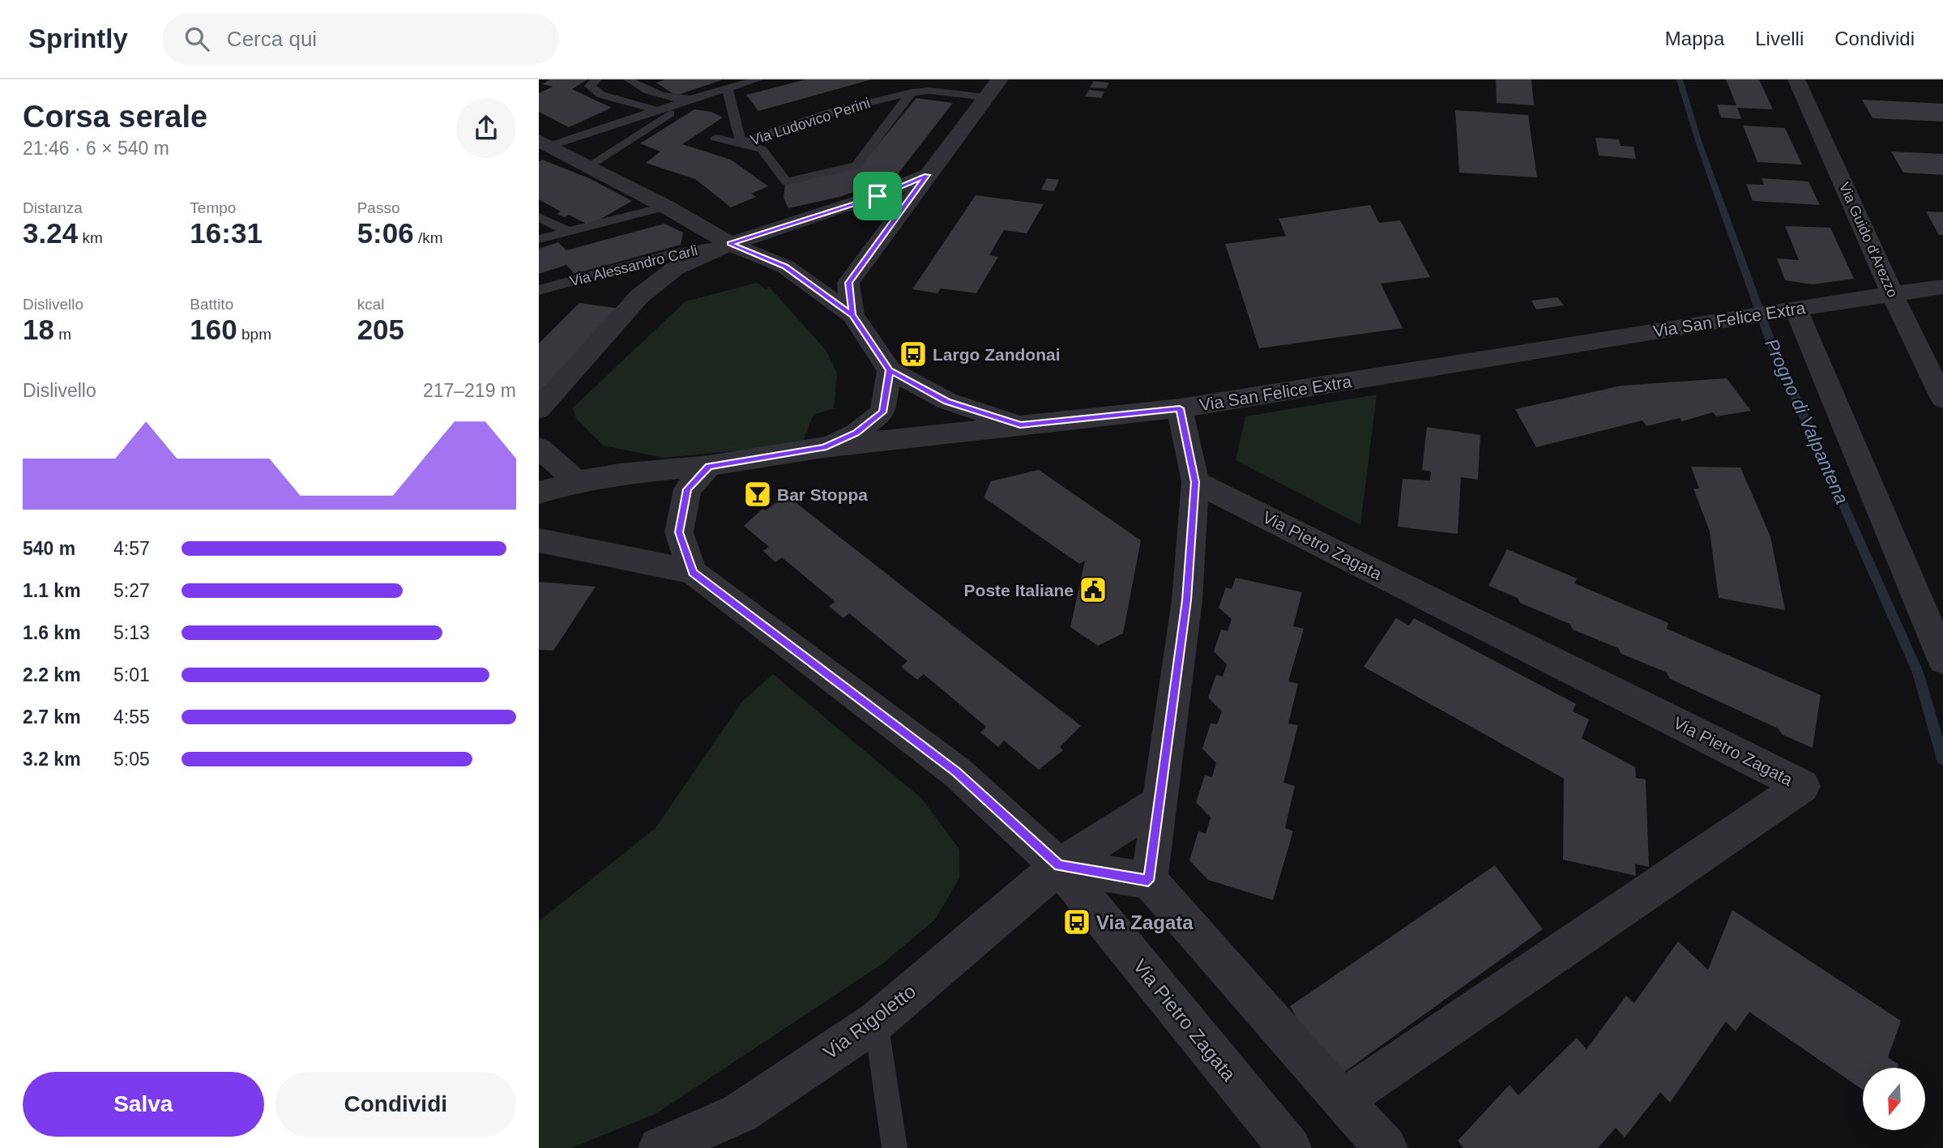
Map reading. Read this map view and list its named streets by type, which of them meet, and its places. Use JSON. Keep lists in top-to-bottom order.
{
  "streets": {
    "street": [
      "Via Guido d'Arezzo",
      "Via San Felice Extra",
      "Via Pietro Zagata",
      "Via Rigoletto"
    ],
    "lane": ["Via Ludovico Perini", "Via Alessandro Carli"]
  },
  "crossings": [
    ["Via Guido d'Arezzo", "Via San Felice Extra"],
    ["Via Pietro Zagata", "Via Rigoletto"]
  ],
  "water": ["Progno di Valpantena"],
  "places": {
    "bus stop": ["Largo Zandonai", "Via Zagata"],
    "bar": ["Bar Stoppa"],
    "public building": ["Poste Italiane"]
  },
  "north": "bottom",
  "page": {
    "header": "Sprintly",
    "search": "Cerca qui",
    "nav": ["Mappa", "Livelli", "Condividi"],
    "heading": ["Corsa serale", "21:46 · 6 × 540 m"],
    "stats": [
      ["Distanza", "3.24 km"],
      ["Tempo", "16:31"],
      ["Passo", "5:06 /km"],
      ["Dislivello", "18 m"],
      ["Battito", "160 bpm"],
      ["kcal", "205"]
    ],
    "chart": ["Dislivello", "217–219 m"],
    "list": [
      {
        "name": "540 m",
        "note": "4:57"
      },
      {
        "name": "1.1 km",
        "note": "5:27"
      },
      {
        "name": "1.6 km",
        "note": "5:13"
      },
      {
        "name": "2.2 km",
        "note": "5:01"
      },
      {
        "name": "2.7 km",
        "note": "4:55"
      },
      {
        "name": "3.2 km",
        "note": "5:05"
      }
    ],
    "buttons": ["Salva", "Condividi"]
  }
}
